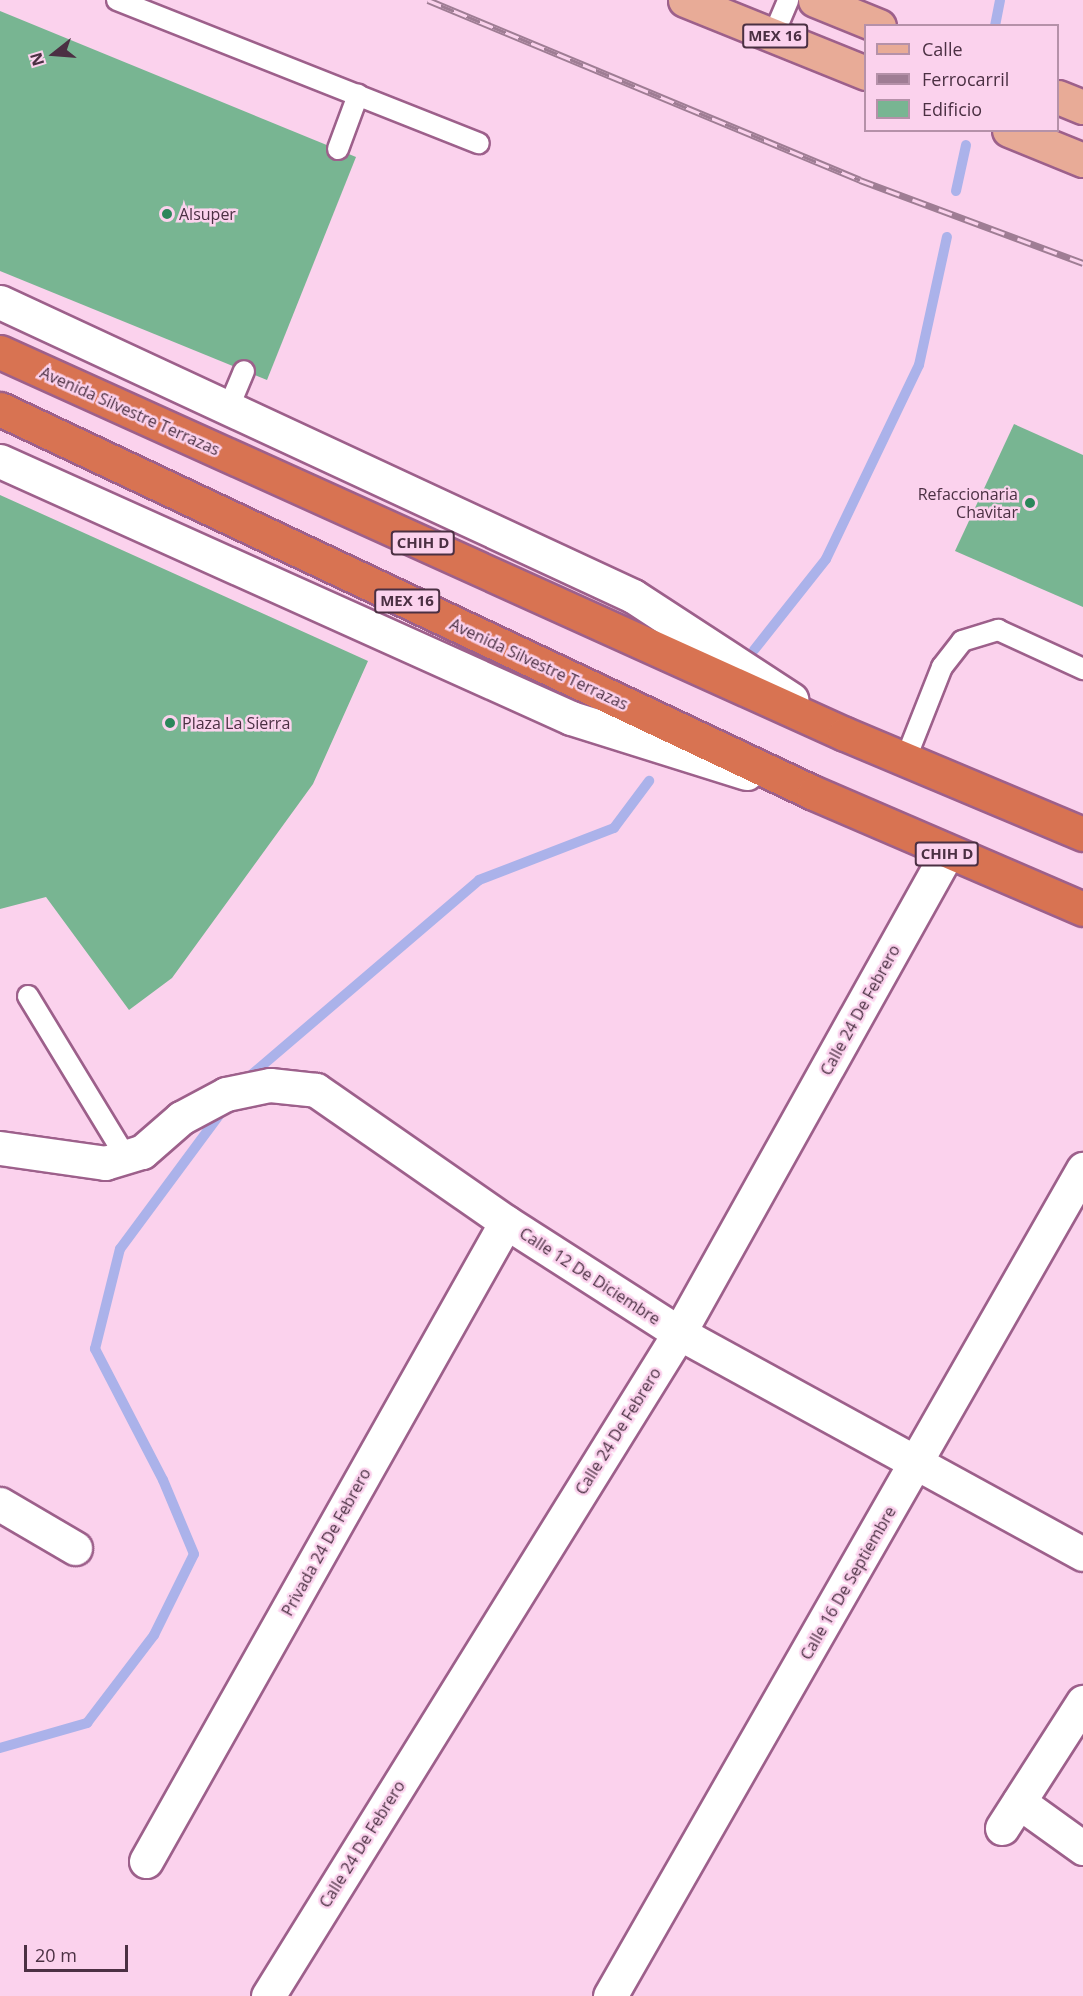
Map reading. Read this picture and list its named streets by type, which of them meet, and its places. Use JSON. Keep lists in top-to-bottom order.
{
  "streets": {
    "highway": ["MEX 16", "Avenida Silvestre Terrazas", "CHIH D"],
    "street": [
      "Calle 24 De Febrero",
      "Calle 12 De Diciembre",
      "Privada 24 De Febrero",
      "Calle 16 De Septiembre"
    ]
  },
  "crossings": [
    ["Avenida Silvestre Terrazas", "CHIH D"],
    ["Avenida Silvestre Terrazas", "Calle 24 De Febrero"],
    ["Calle 24 De Febrero", "Calle 12 De Diciembre"],
    ["Calle 12 De Diciembre", "Privada 24 De Febrero"],
    ["Calle 12 De Diciembre", "Calle 16 De Septiembre"]
  ],
  "places": ["Alsuper", "Refaccionaria Chavitar", "Plaza La Sierra"],
  "legend": ["Calle", "Ferrocarril", "Edificio"],
  "scale_bar": "20 m",
  "north": "left"
}
